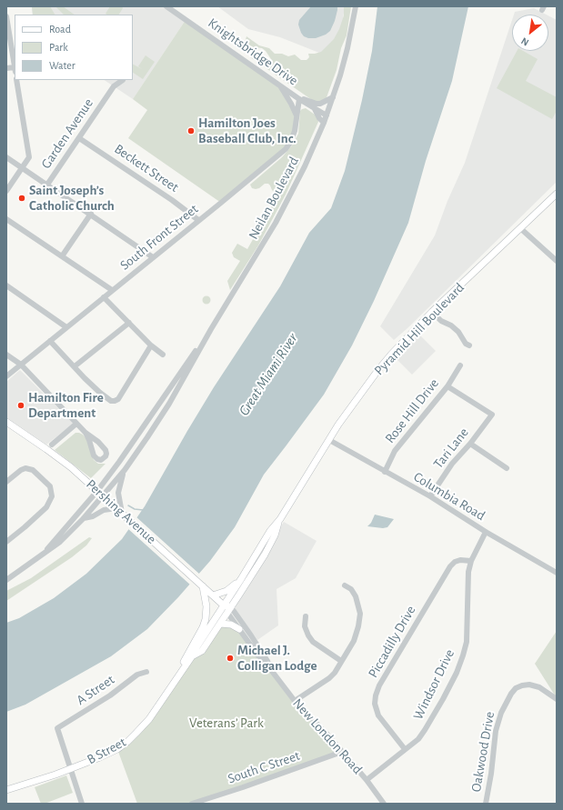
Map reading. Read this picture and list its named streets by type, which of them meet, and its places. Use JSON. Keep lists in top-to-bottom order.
{
  "streets": {
    "main road": ["Pyramid Hill Boulevard", "Pershing Avenue", "B Street"],
    "street": [
      "Knightsbridge Drive",
      "Garden Avenue",
      "Beckett Street",
      "Neilan Boulevard",
      "South Front Street",
      "Rose Hill Drive",
      "Tari Lane",
      "Columbia Road",
      "Piccadilly Drive",
      "Windsor Drive",
      "A Street",
      "New London Road",
      "Oakwood Drive",
      "South C Street"
    ]
  },
  "crossings": [
    ["Knightsbridge Drive", "Neilan Boulevard"],
    ["Knightsbridge Drive", "South Front Street"],
    ["Garden Avenue", "Beckett Street"],
    ["Beckett Street", "South Front Street"],
    ["Neilan Boulevard", "Pershing Avenue"],
    ["Pyramid Hill Boulevard", "Columbia Road"],
    ["Pyramid Hill Boulevard", "Pershing Avenue"],
    ["Pyramid Hill Boulevard", "New London Road"],
    ["Pyramid Hill Boulevard", "B Street"],
    ["Rose Hill Drive", "Tari Lane"],
    ["Rose Hill Drive", "Columbia Road"],
    ["Tari Lane", "Columbia Road"],
    ["Columbia Road", "Windsor Drive"],
    ["Pershing Avenue", "New London Road"],
    ["Pershing Avenue", "B Street"],
    ["Piccadilly Drive", "Windsor Drive"],
    ["Windsor Drive", "New London Road"],
    ["A Street", "B Street"],
    ["New London Road", "B Street"],
    ["New London Road", "South C Street"]
  ],
  "water": ["Great Miami River"],
  "parks": ["Veterans’ Park"],
  "places": [
    "Hamilton Joes Baseball Club, Inc.",
    "Saint Joseph’s Catholic Church",
    "Hamilton Fire Department",
    "Michael J. Colligan Lodge"
  ],
  "legend": ["Road", "Park", "Water"],
  "north": "bottom left"
}
